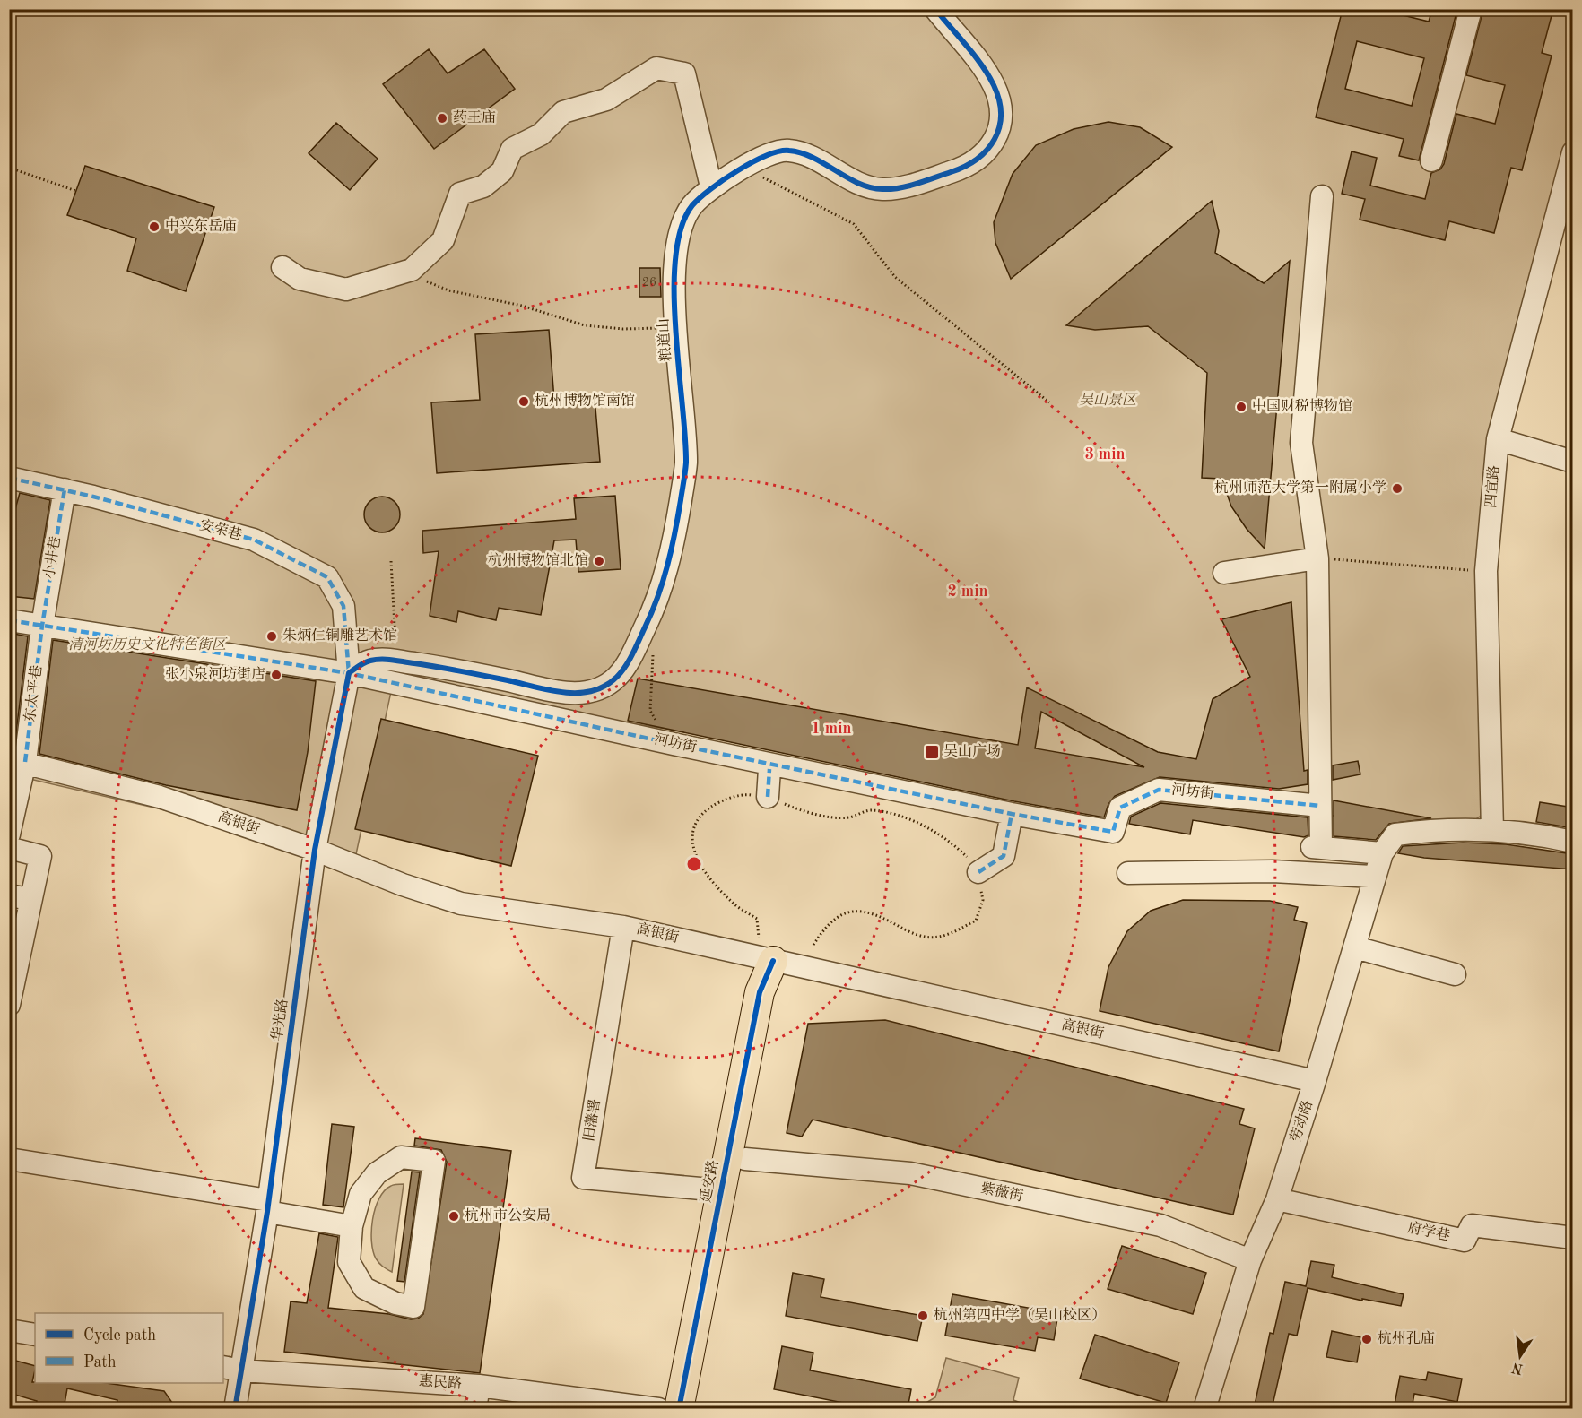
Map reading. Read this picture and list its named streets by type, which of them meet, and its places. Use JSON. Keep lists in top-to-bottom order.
{
  "streets": {
    "main road": ["延安路"],
    "street": [
      "粮道山",
      "四宜路",
      "安荣巷",
      "小井巷",
      "东太平巷",
      "河坊街",
      "高银街",
      "华光路",
      "旧藩署",
      "劳动路",
      "紫薇街",
      "府学巷",
      "惠民路"
    ]
  },
  "crossings": [
    ["粮道山", "安荣巷"],
    ["粮道山", "河坊街"],
    ["粮道山", "华光路"],
    ["四宜路", "劳动路"],
    ["安荣巷", "小井巷"],
    ["安荣巷", "河坊街"],
    ["安荣巷", "华光路"],
    ["小井巷", "东太平巷"],
    ["小井巷", "河坊街"],
    ["东太平巷", "河坊街"],
    ["东太平巷", "高银街"],
    ["河坊街", "华光路"],
    ["高银街", "华光路"],
    ["高银街", "旧藩署"],
    ["高银街", "劳动路"],
    ["高银街", "延安路"],
    ["华光路", "惠民路"],
    ["旧藩署", "延安路"],
    ["劳动路", "紫薇街"],
    ["劳动路", "府学巷"],
    ["延安路", "紫薇街"]
  ],
  "parks": ["吴山景区", "清河坊历史文化特色街区"],
  "places": {
    "other": [
      "药王庙",
      "中兴东岳庙",
      "杭州博物馆南馆",
      "中国财税博物馆",
      "杭州师范大学第一附属小学",
      "杭州博物馆北馆",
      "朱炳仁铜雕艺术馆",
      "张小泉河坊街店",
      "杭州市公安局",
      "杭州第四中学（吴山校区）",
      "杭州孔庙"
    ],
    "transit": ["吴山广场"]
  },
  "house_numbers": ["26"],
  "legend": ["Cycle path", "Path"],
  "north": "bottom",
  "rings": ["3 min", "2 min", "1 min"]
}
